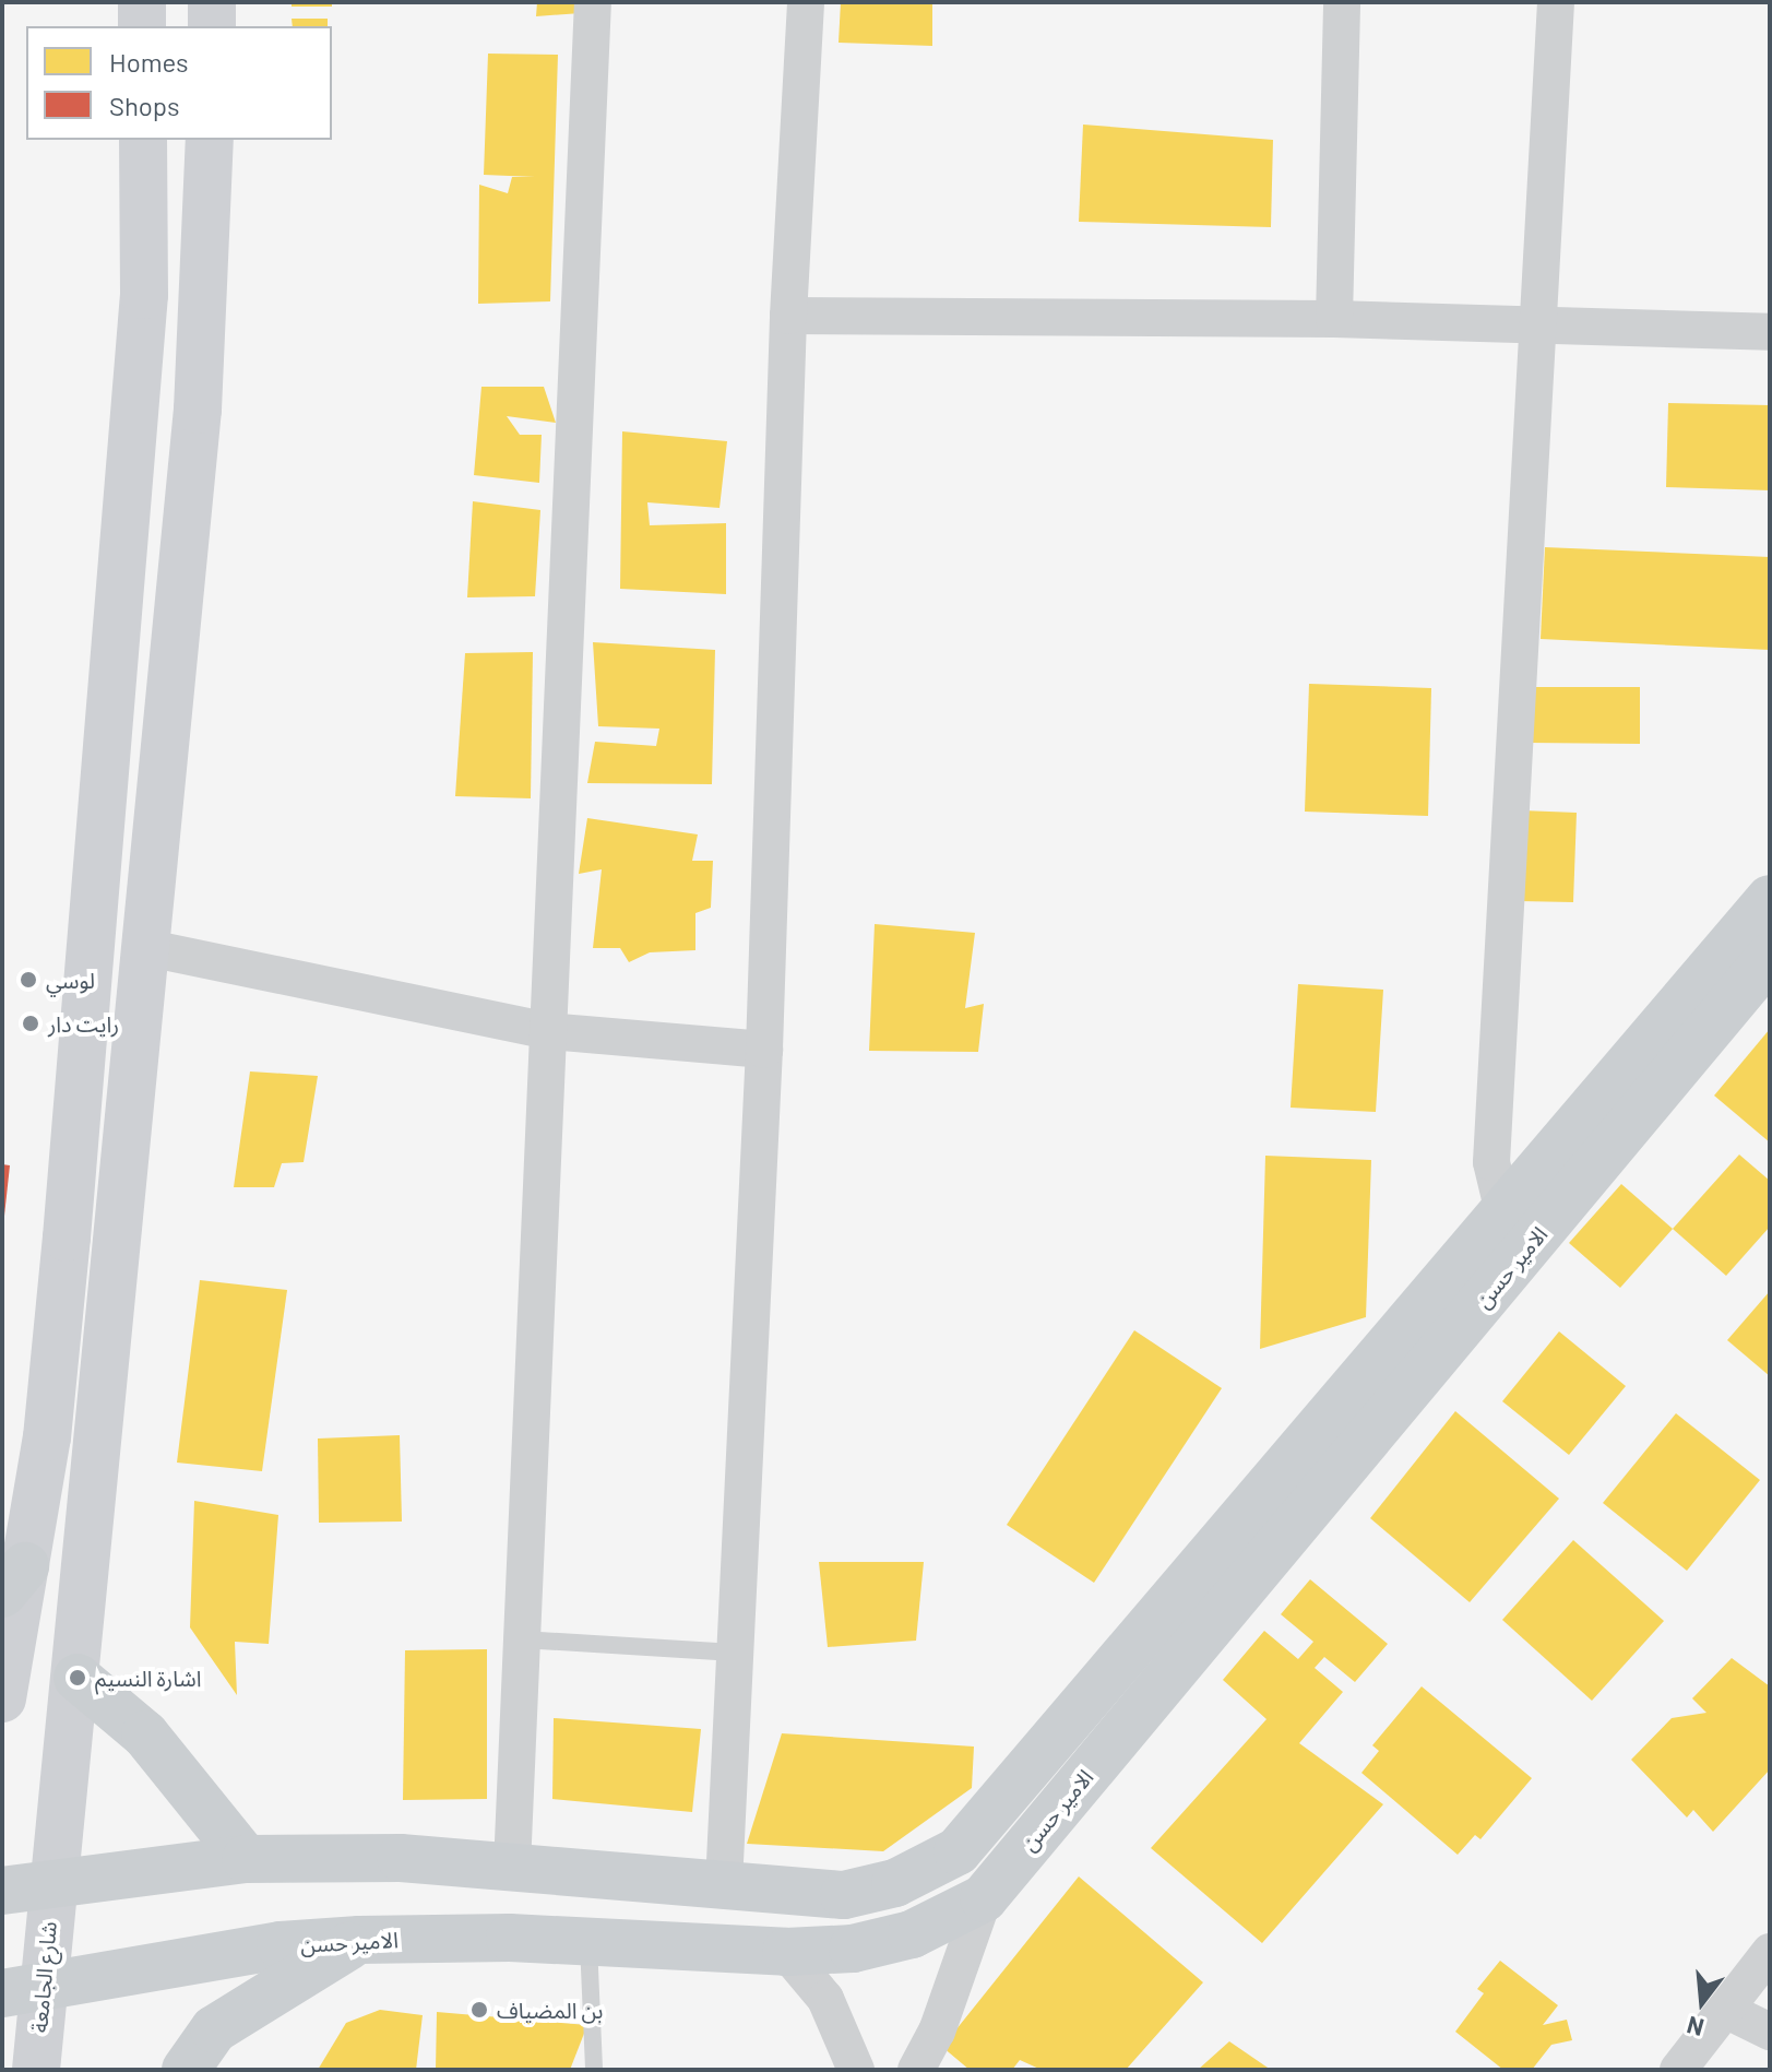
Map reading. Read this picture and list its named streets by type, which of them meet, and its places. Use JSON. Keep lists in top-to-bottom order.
{
  "streets": {
    "main road": ["الامير حسن", "شارع الجامعة"]
  },
  "crossings": [
    ["الامير حسن", "شارع الجامعة"]
  ],
  "places": [
    "لوسي",
    "رايت دار",
    "اشارة النسيم",
    "بن المضياف"
  ],
  "legend": ["Homes", "Shops"],
  "north": "bottom"
}
